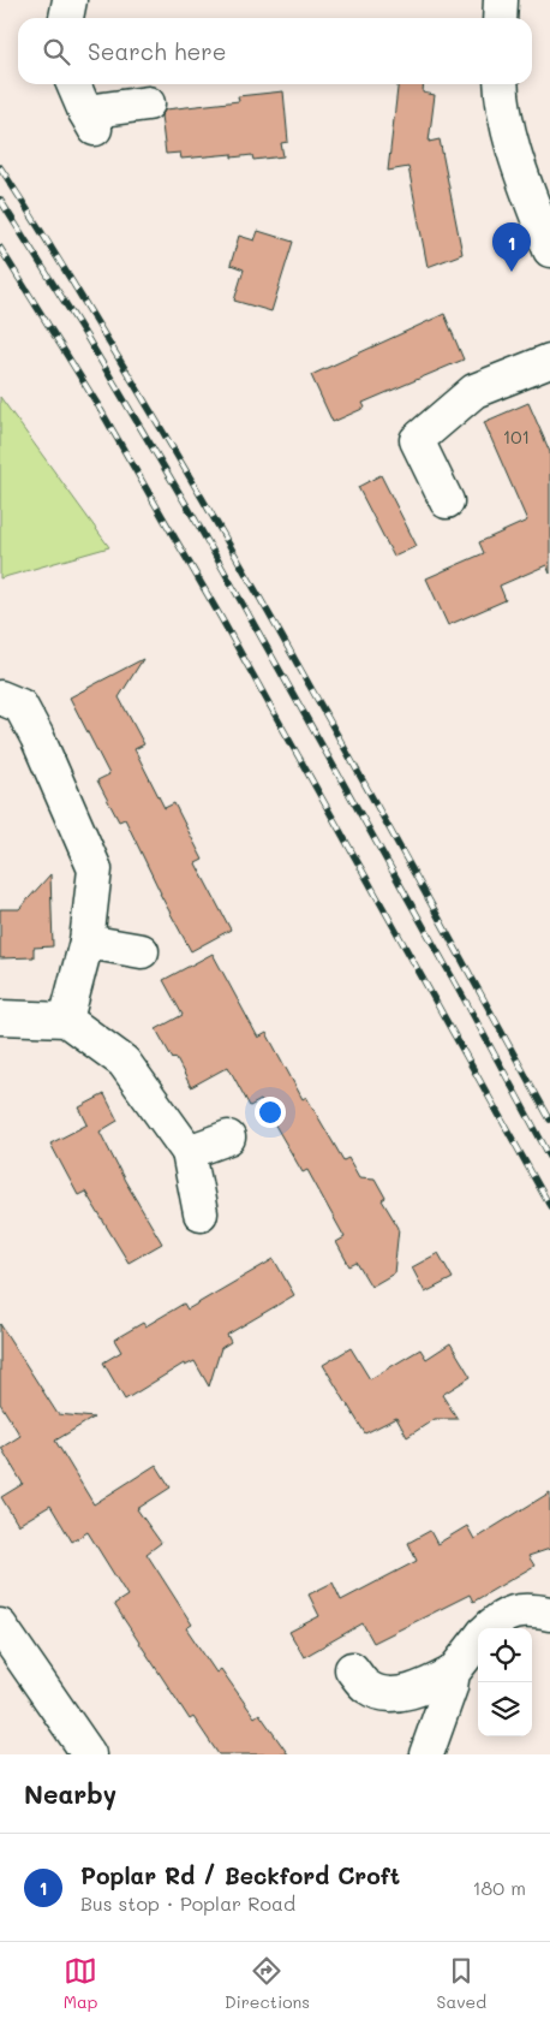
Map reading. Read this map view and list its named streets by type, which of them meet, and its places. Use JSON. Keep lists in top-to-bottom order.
{
  "house_numbers": ["101"],
  "page": {
    "search": "Search here",
    "pins": "1",
    "heading": "Nearby",
    "list": [
      {
        "mark": "1",
        "name": "Poplar Rd / Beckford Croft",
        "note": "Bus stop · Poplar Road",
        "value": "180 m"
      }
    ],
    "nav": ["Map", "Directions", "Saved"]
  }
}
